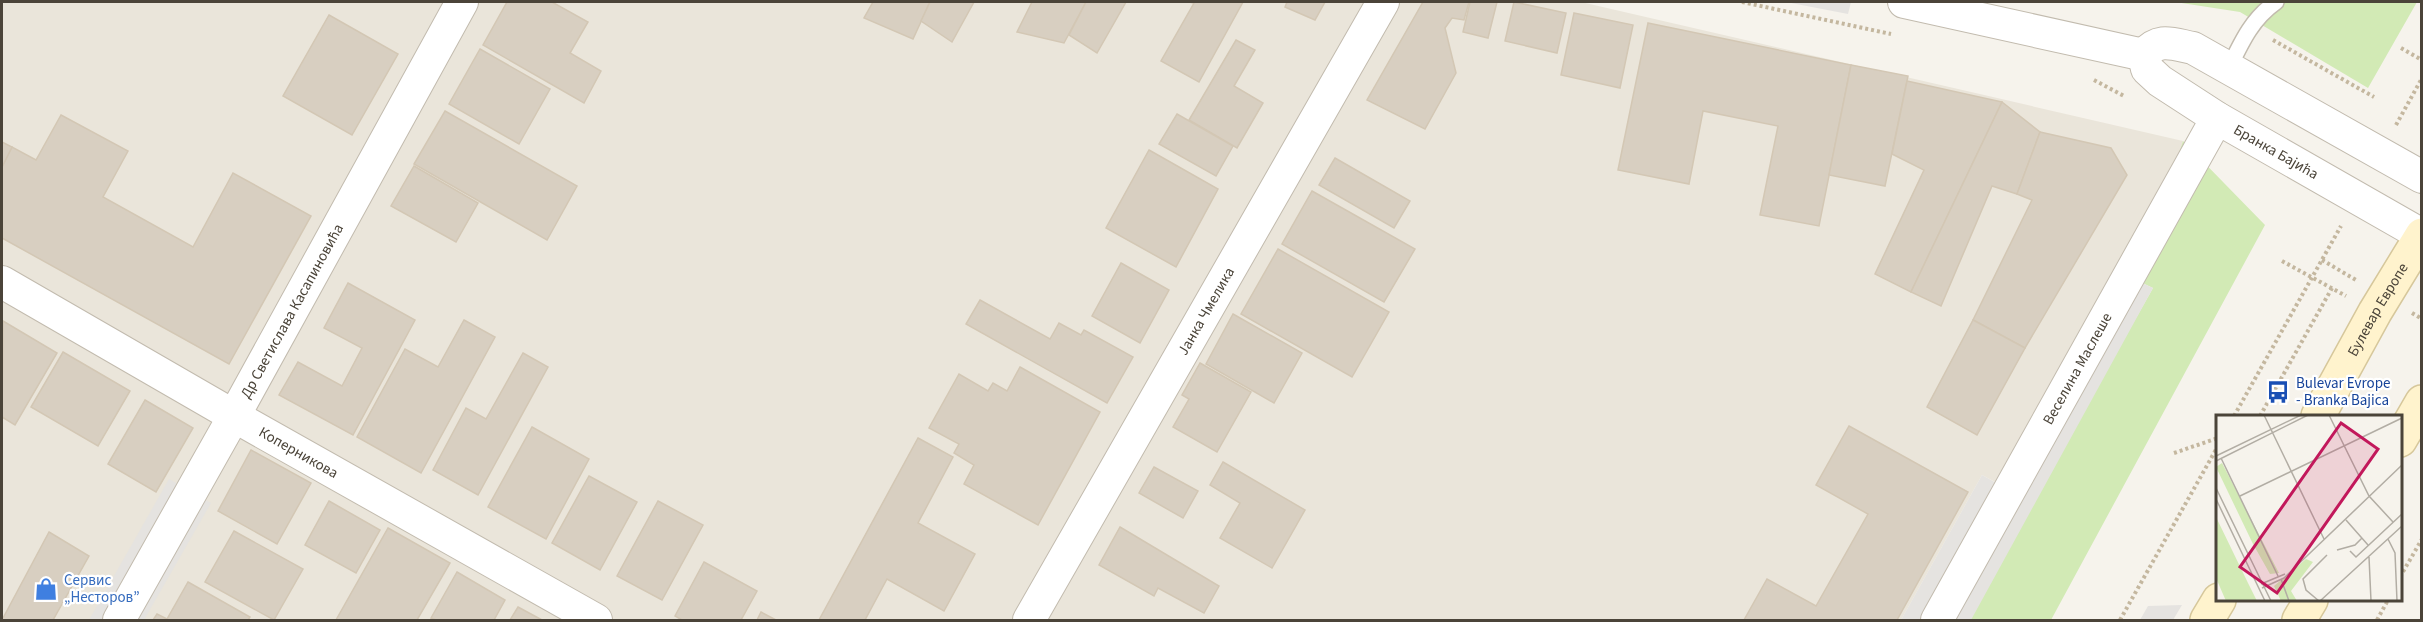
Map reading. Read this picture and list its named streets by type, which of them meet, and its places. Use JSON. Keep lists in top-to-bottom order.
{
  "streets": {
    "main road": ["Булевар Европе"],
    "street": [
      "Бранка Бајића",
      "Јанка Чмелика",
      "Др Светислава Касапиновића",
      "Веселина Маслеше",
      "Коперникова"
    ]
  },
  "crossings": [
    ["Бранка Бајића", "Булевар Европе"],
    ["Бранка Бајића", "Веселина Маслеше"],
    ["Др Светислава Касапиновића", "Коперникова"]
  ],
  "places": {
    "bus stop": ["Bulevar Evrope - Branka Bajica"],
    "shop": ["Сервис „Несторов”"]
  }
}
